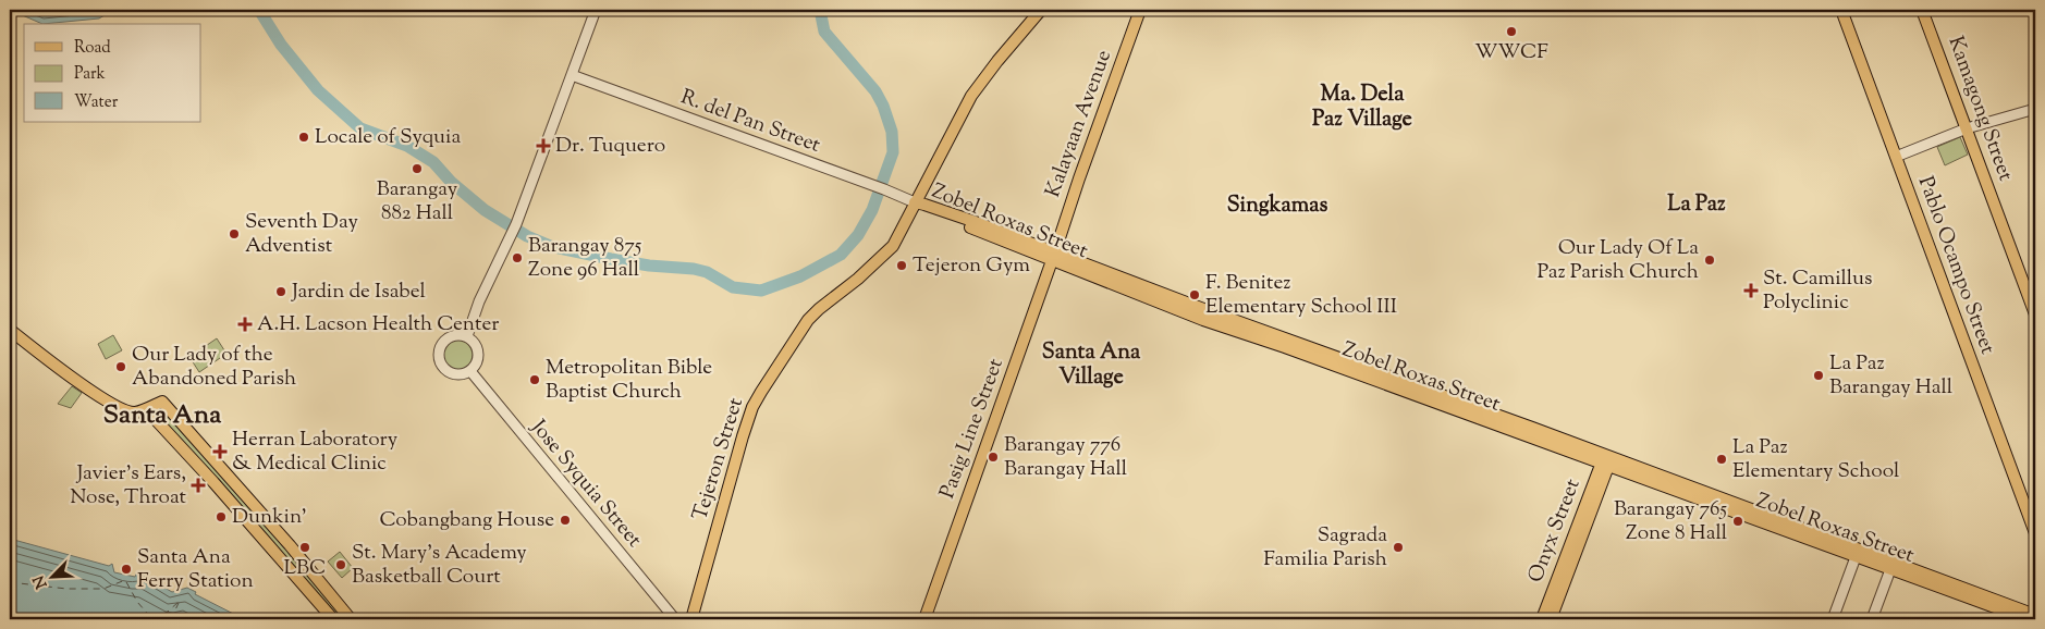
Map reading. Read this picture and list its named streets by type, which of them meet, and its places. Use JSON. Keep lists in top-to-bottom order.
{
  "streets": {
    "main road": [
      "Kamagong Street",
      "Kalayaan Avenue",
      "Zobel Roxas Street",
      "Pablo Ocampo Street",
      "Pasig Line Street",
      "Tejeron Street",
      "Onyx Street"
    ],
    "street": ["R. del Pan Street", "Jose Syquia Street"]
  },
  "crossings": [
    ["R. del Pan Street", "Zobel Roxas Street"],
    ["R. del Pan Street", "Tejeron Street"],
    ["Kalayaan Avenue", "Zobel Roxas Street"],
    ["Kalayaan Avenue", "Pasig Line Street"],
    ["Zobel Roxas Street", "Pasig Line Street"],
    ["Zobel Roxas Street", "Tejeron Street"],
    ["Zobel Roxas Street", "Onyx Street"]
  ],
  "districts": [
    "Ma. Dela Paz Village",
    "La Paz",
    "Singkamas",
    "Santa Ana Village",
    "Santa Ana"
  ],
  "places": {
    "other": [
      "WWCF",
      "Locale of Syquia",
      "Barangay 882 Hall",
      "Seventh Day Adventist",
      "Barangay 875 Zone 96 Hall",
      "Our Lady Of La Paz Parish Church",
      "Tejeron Gym",
      "Jardin de Isabel",
      "F. Benitez Elementary School III",
      "Our Lady of the Abandoned Parish",
      "La Paz Barangay Hall",
      "Metropolitan Bible Baptist Church",
      "Barangay 776 Barangay Hall",
      "La Paz Elementary School",
      "Dunkin'",
      "Cobangbang House",
      "Barangay 765 Zone 8 Hall",
      "LBC",
      "Sagrada Familia Parish",
      "St. Mary's Academy Basketball Court",
      "Santa Ana Ferry Station"
    ],
    "health": [
      "Dr. Tuquero",
      "St. Camillus Polyclinic",
      "A.H. Lacson Health Center",
      "Herran Laboratory & Medical Clinic",
      "Javier's Ears, Nose, Throat"
    ]
  },
  "legend": ["Road", "Park", "Water"],
  "north": "bottom left"
}
